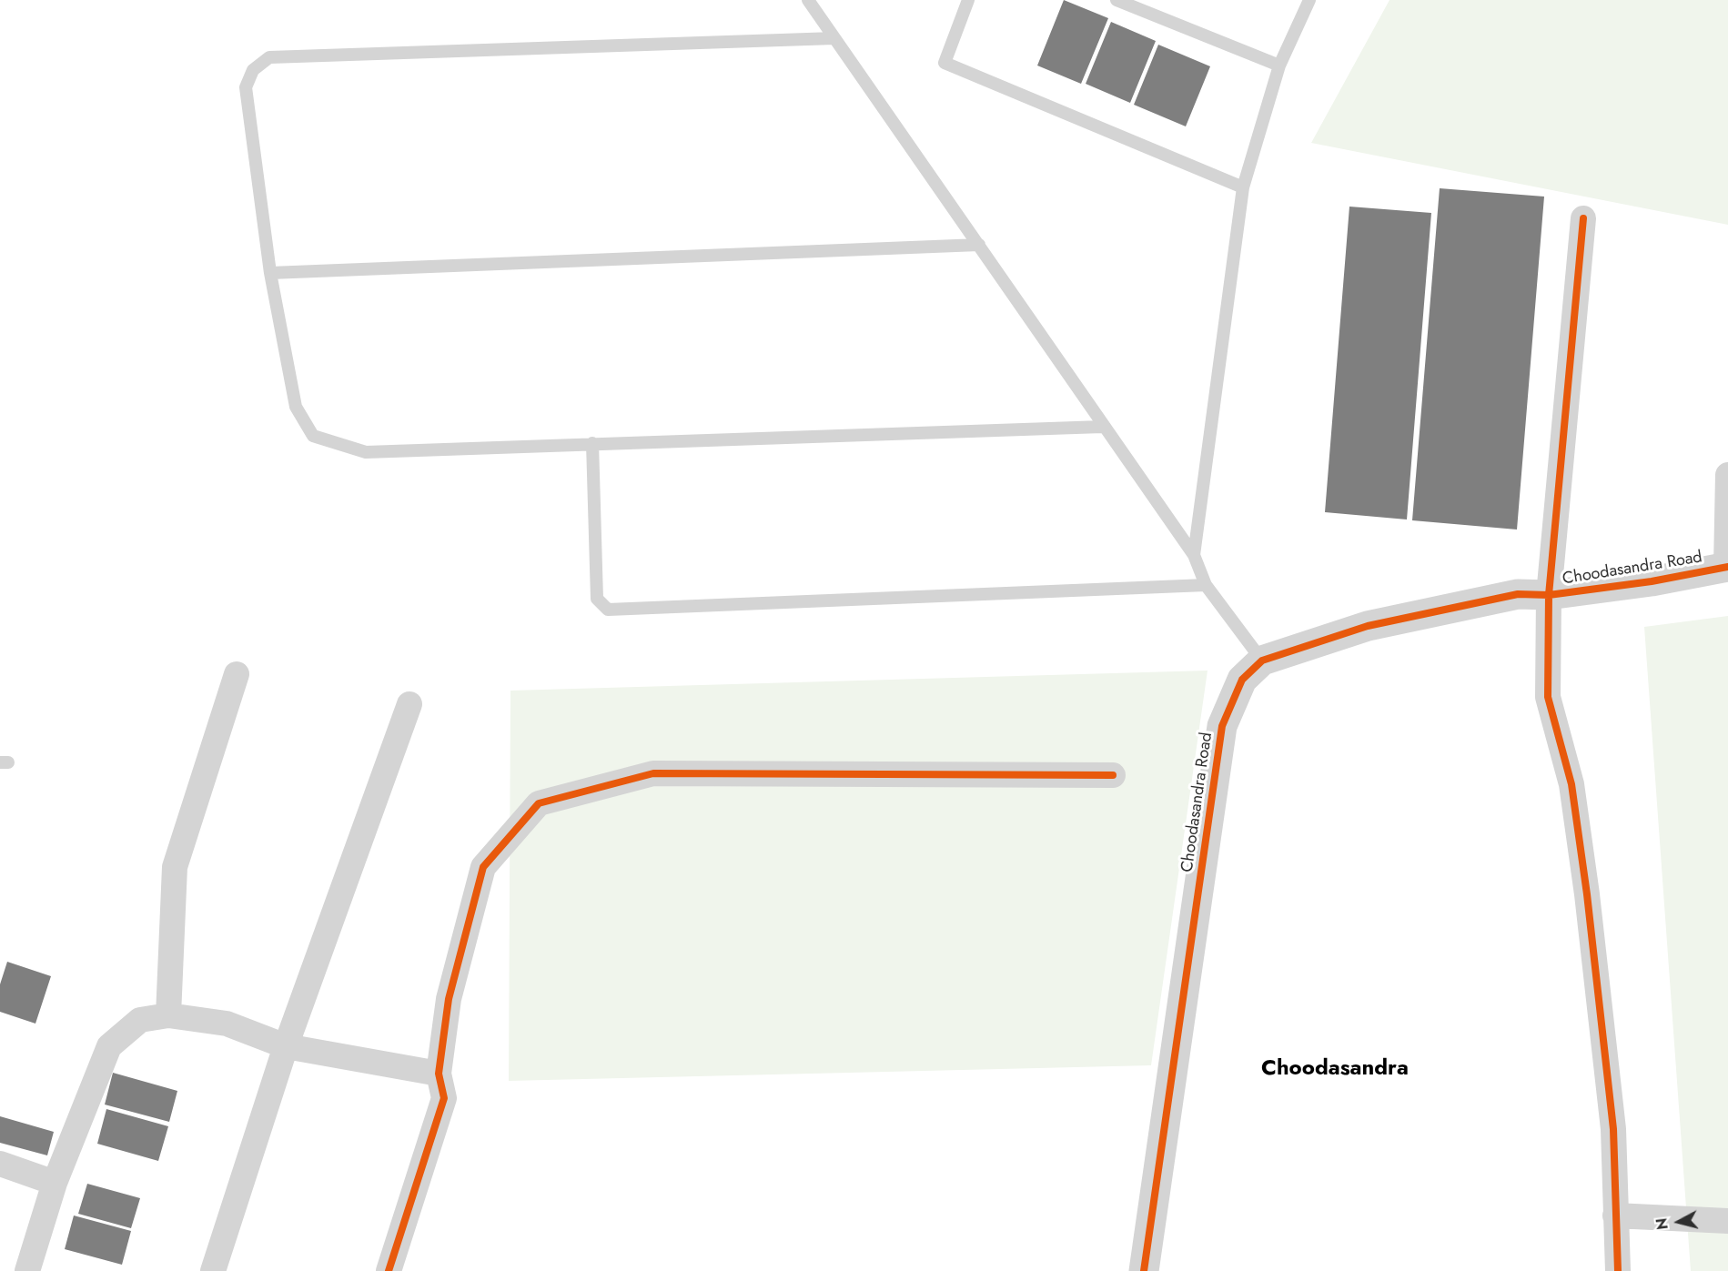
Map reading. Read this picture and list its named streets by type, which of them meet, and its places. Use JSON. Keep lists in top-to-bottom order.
{
  "streets": {
    "street": ["Choodasandra Road"]
  },
  "districts": ["Choodasandra"],
  "north": "left"
}
